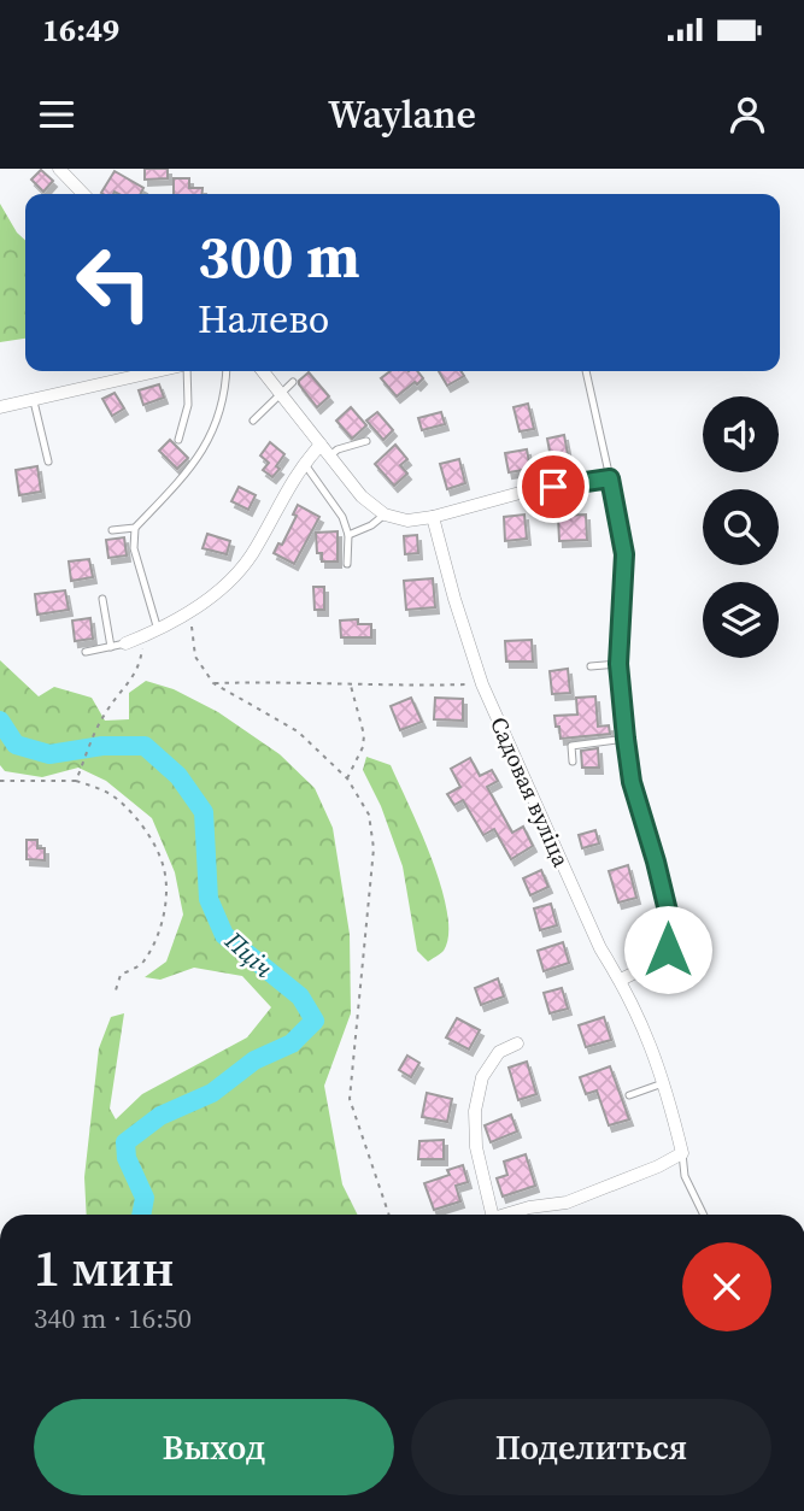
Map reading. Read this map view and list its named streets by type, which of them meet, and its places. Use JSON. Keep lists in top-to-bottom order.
{
  "streets": {
    "street": ["Садовая вуліца"]
  },
  "water": ["Пціч"],
  "page": {
    "status": "16:49",
    "header": "Waylane",
    "turn": ["300 m", "Налево"],
    "heading": ["1 мин", "340 m · 16:50"],
    "buttons": ["Выход", "Поделиться"]
  }
}
